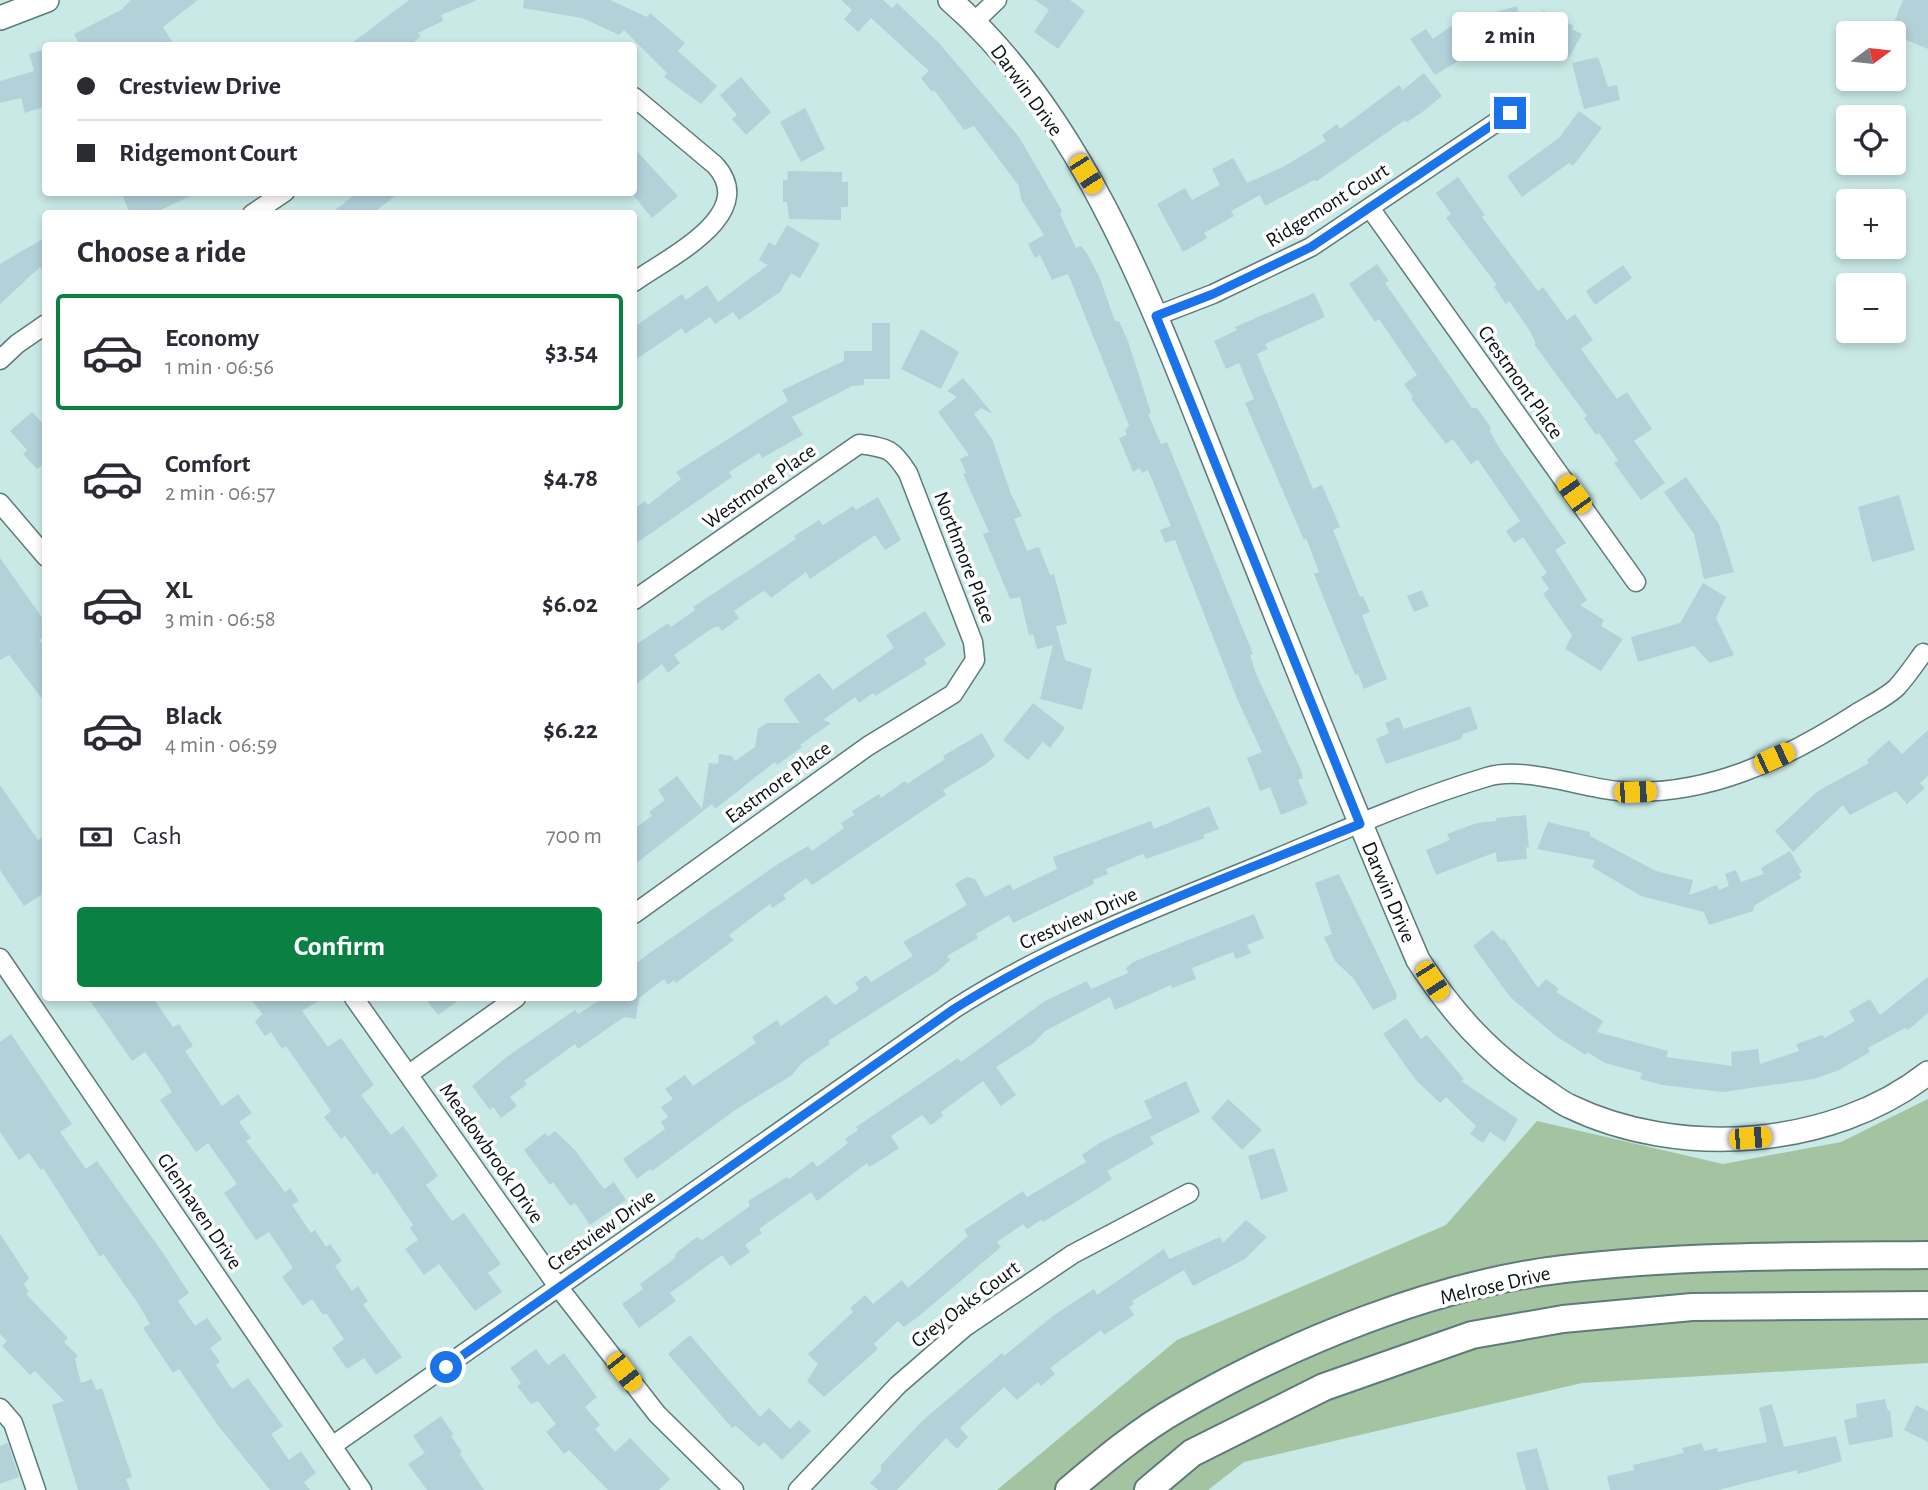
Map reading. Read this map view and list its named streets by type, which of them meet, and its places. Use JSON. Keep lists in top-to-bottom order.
{
  "streets": {
    "main road": ["Melrose Drive"],
    "street": [
      "Darwin Drive",
      "Ridgemont Court",
      "Crestmont Place",
      "Westmore Place",
      "Northmore Place",
      "Eastmore Place",
      "Crestview Drive",
      "Meadowbrook Drive",
      "Glenhaven Drive",
      "Grey Oaks Court"
    ]
  },
  "crossings": [
    ["Darwin Drive", "Ridgemont Court"],
    ["Darwin Drive", "Crestview Drive"],
    ["Ridgemont Court", "Crestmont Place"],
    ["Westmore Place", "Northmore Place"],
    ["Northmore Place", "Eastmore Place"],
    ["Crestview Drive", "Meadowbrook Drive"],
    ["Crestview Drive", "Glenhaven Drive"]
  ],
  "north": "right",
  "page": {
    "bubble": "2 min",
    "map_buttons": ["+", "−"],
    "banner": ["Crestview Drive", "Ridgemont Court"],
    "heading": "Choose a ride",
    "list": [
      {
        "name": "Economy",
        "note": "1 min · 06:56",
        "value": "$3.54"
      },
      {
        "name": "Comfort",
        "note": "2 min · 06:57",
        "value": "$4.78"
      },
      {
        "name": "XL",
        "note": "3 min · 06:58",
        "value": "$6.02"
      },
      {
        "name": "Black",
        "note": "4 min · 06:59",
        "value": "$6.22"
      }
    ],
    "pay": ["Cash", "700 m"],
    "buttons": "Confirm"
  }
}
